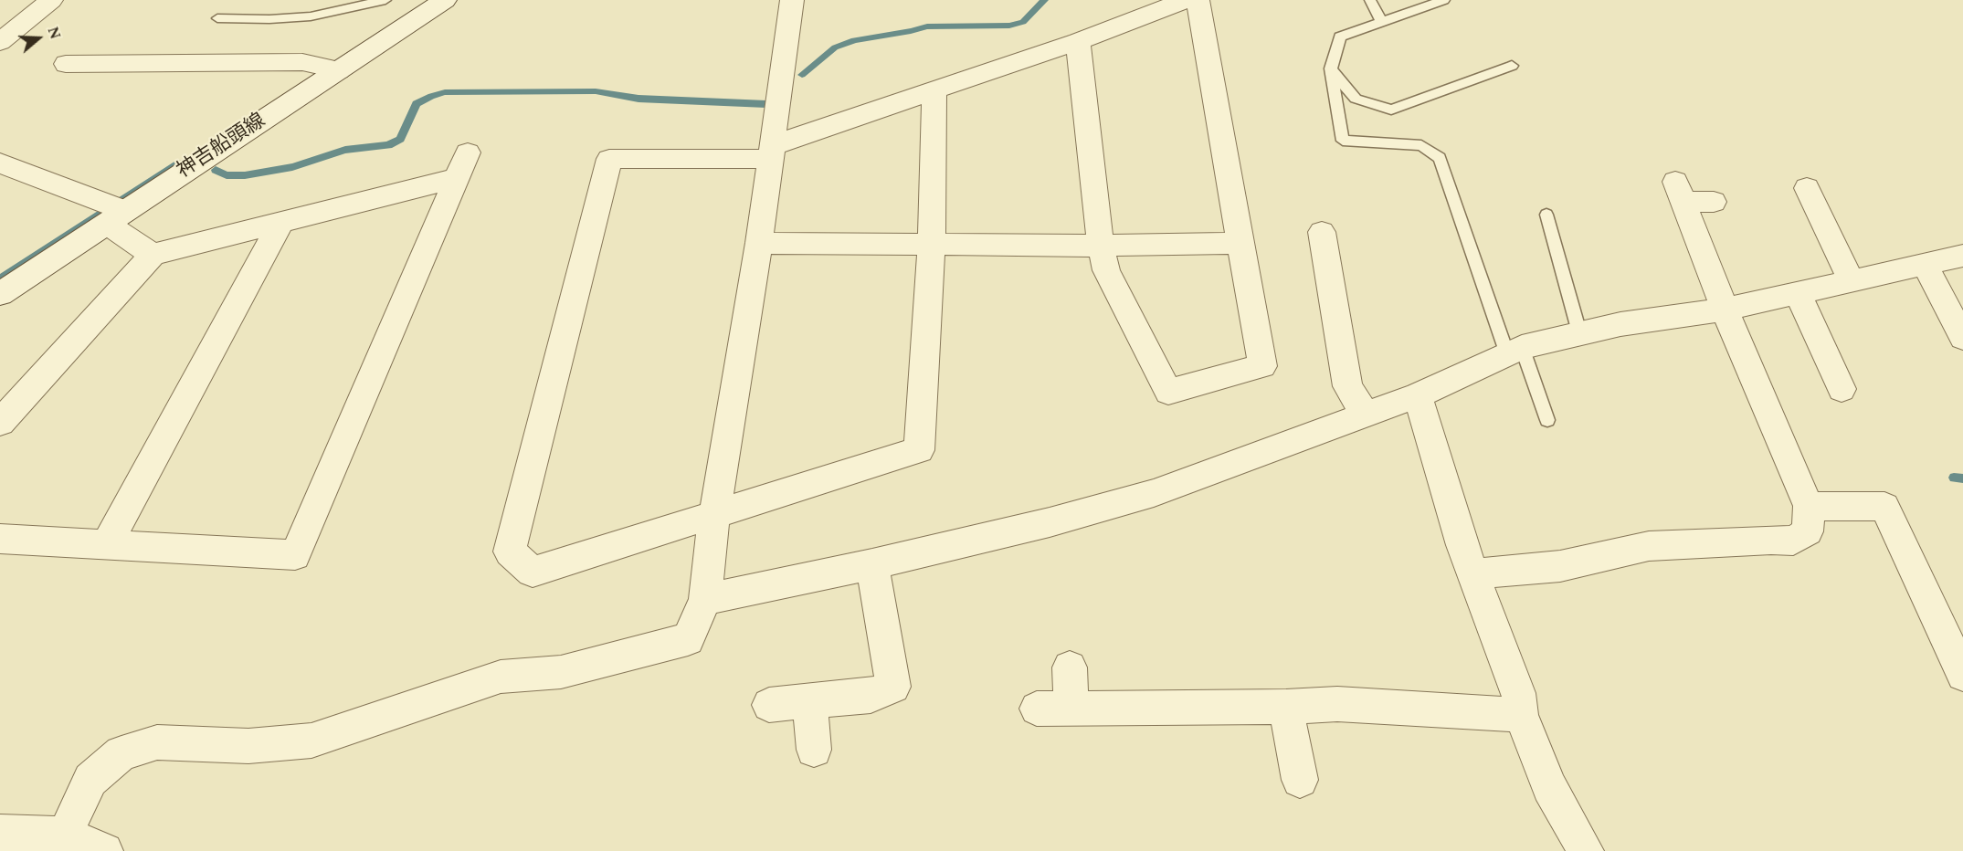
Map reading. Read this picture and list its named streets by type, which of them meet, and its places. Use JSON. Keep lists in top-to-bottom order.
{
  "streets": {
    "street": ["神吉船頭線"]
  },
  "north": "right"
}
